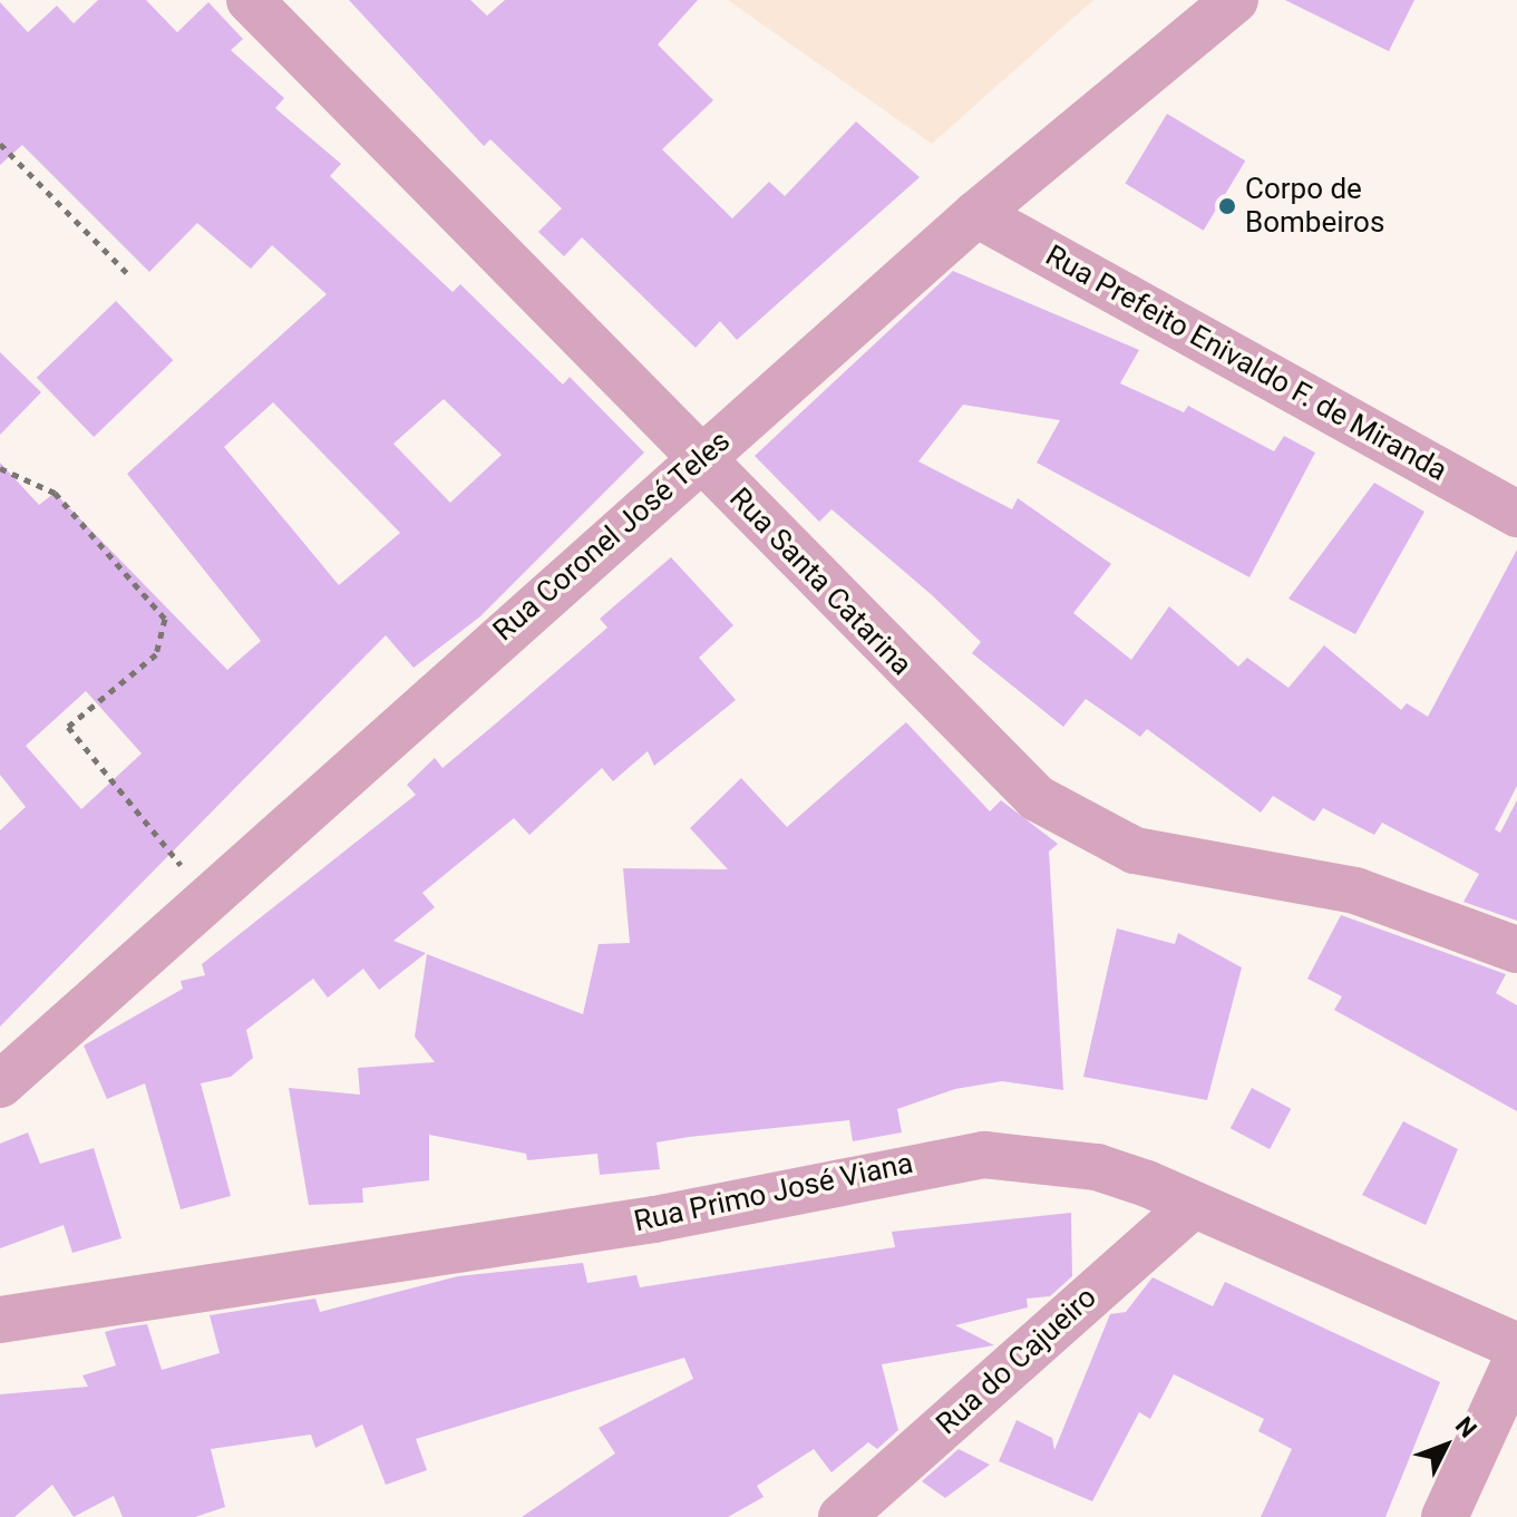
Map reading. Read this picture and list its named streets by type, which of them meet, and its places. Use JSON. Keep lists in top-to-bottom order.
{
  "streets": {
    "street": [
      "Rua Prefeito Enivaldo F. de Miranda",
      "Rua Coronel José Teles",
      "Rua Santa Catarina",
      "Rua Primo José Viana",
      "Rua do Cajueiro"
    ]
  },
  "crossings": [
    ["Rua Prefeito Enivaldo F. de Miranda", "Rua Coronel José Teles"],
    ["Rua Coronel José Teles", "Rua Santa Catarina"],
    ["Rua Primo José Viana", "Rua do Cajueiro"]
  ],
  "places": ["Corpo de Bombeiros"],
  "north": "top right"
}
